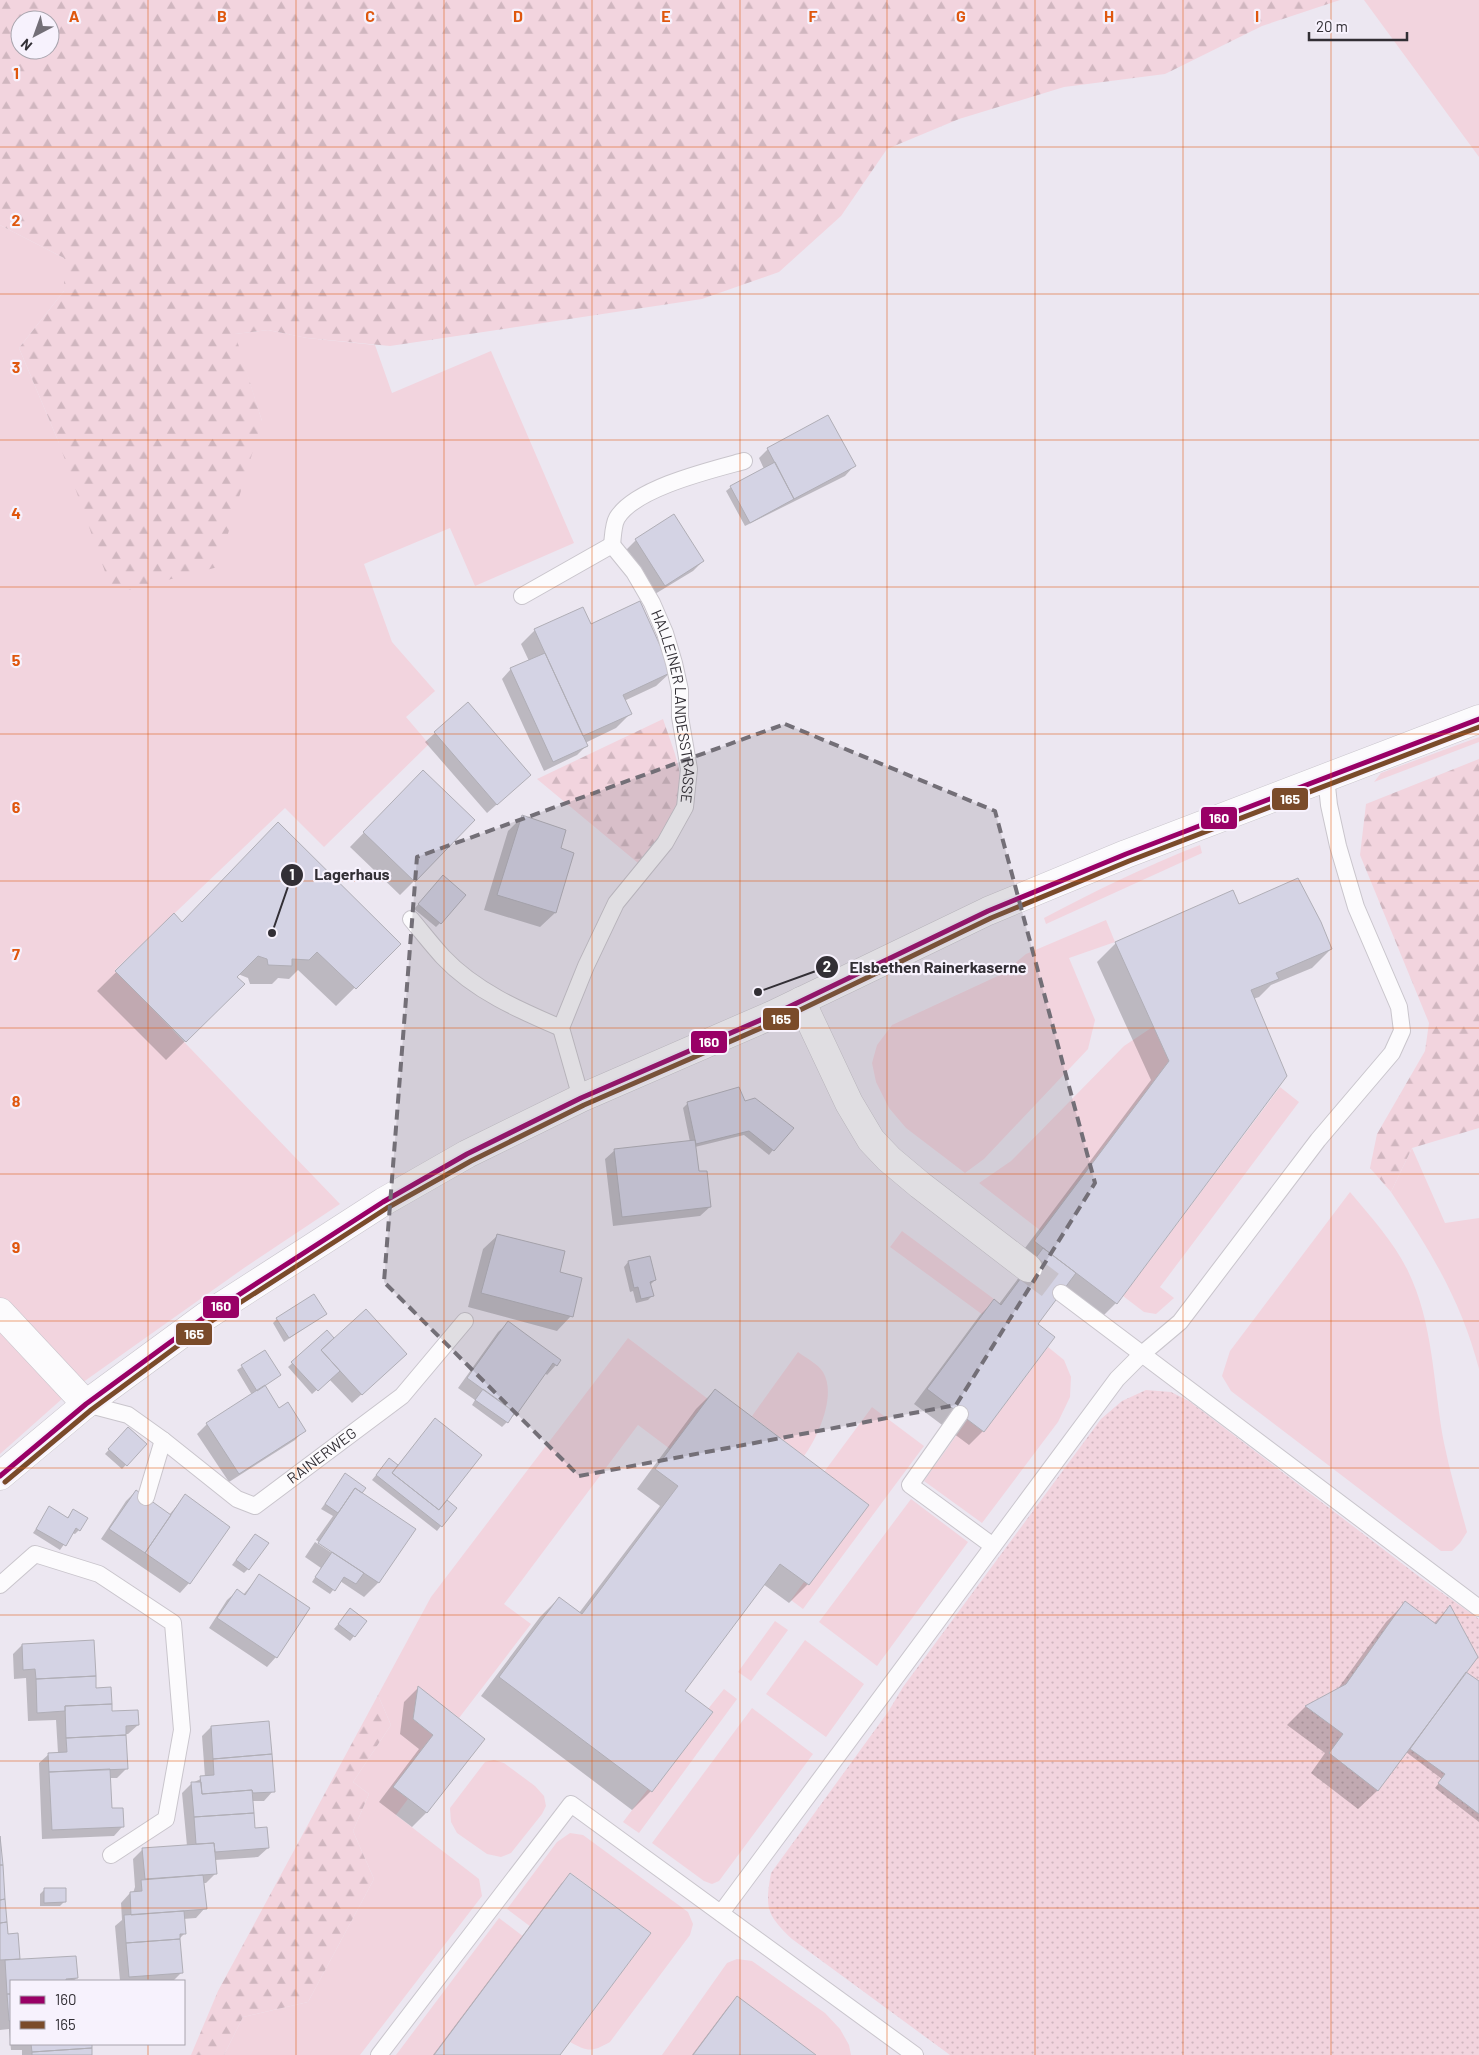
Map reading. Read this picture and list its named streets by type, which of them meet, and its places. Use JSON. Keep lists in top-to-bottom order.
{
  "streets": {
    "lane": ["HALLEINER LANDESSTRASSE", "RAINERWEG"]
  },
  "places": ["Lagerhaus", "Elsbethen Rainerkaserne"],
  "lines": ["transit line 160", "transit line 165"],
  "legend": ["160", "165"],
  "scale_bar": "20 m",
  "north": "bottom left",
  "grid": {
    "columns": [
      "A",
      "B",
      "C",
      "D",
      "E",
      "F",
      "G",
      "H",
      "I"
    ],
    "rows": [
      "1",
      "2",
      "3",
      "4",
      "5",
      "6",
      "7",
      "8",
      "9"
    ]
  }
}
